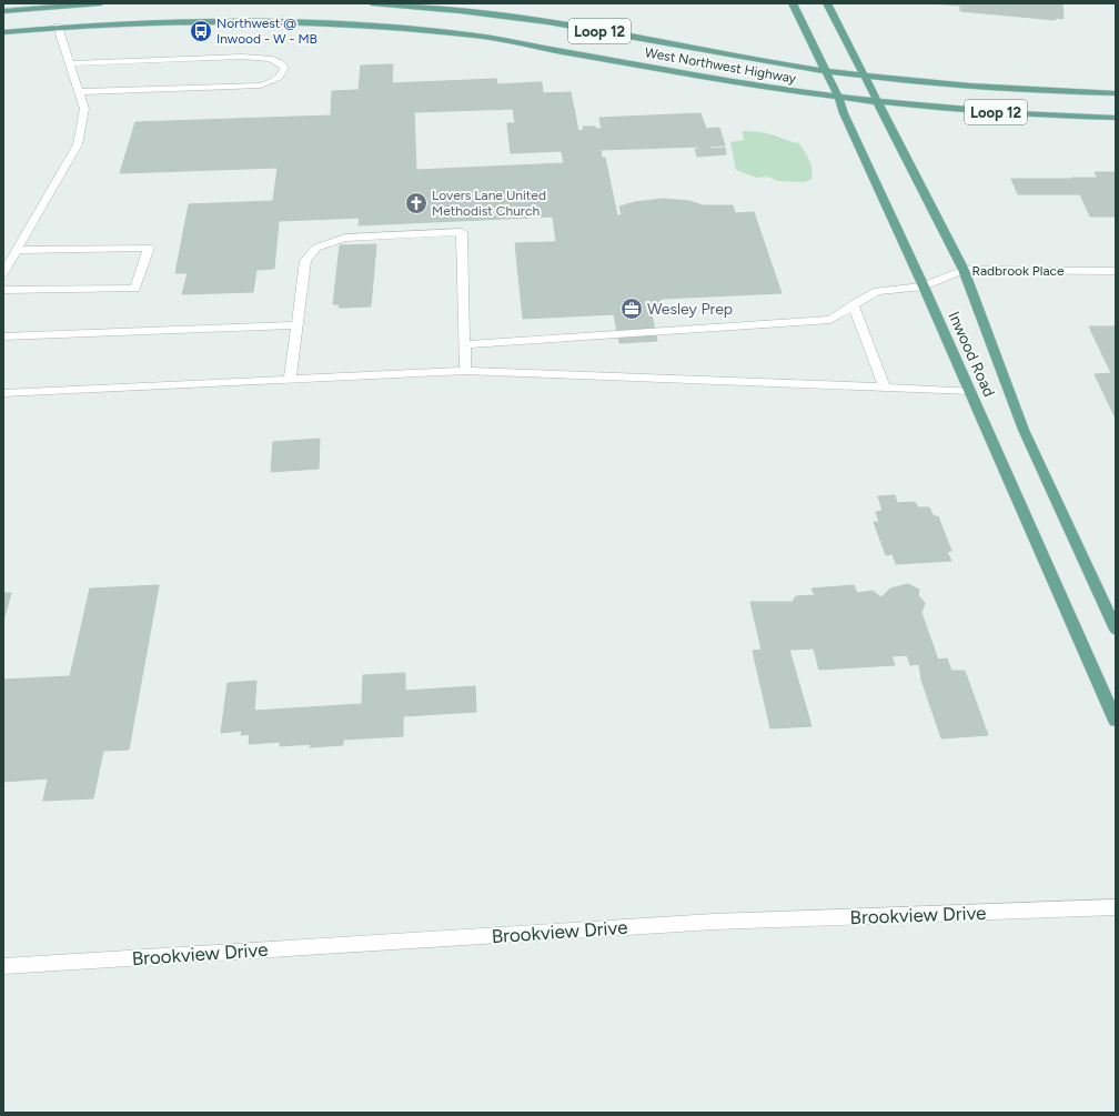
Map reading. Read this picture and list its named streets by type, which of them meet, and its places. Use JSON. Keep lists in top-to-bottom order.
{
  "streets": {
    "main road": ["Loop 12", "West Northwest Highway", "Inwood Road"],
    "street": ["Radbrook Place", "Brookview Drive"]
  },
  "crossings": [
    ["West Northwest Highway", "Inwood Road"],
    ["Radbrook Place", "Inwood Road"]
  ],
  "places": {
    "bus stop": ["Northwest @ Inwood - W - MB"],
    "church": ["Lovers Lane United Methodist Church"],
    "office": ["Wesley Prep"]
  }
}
